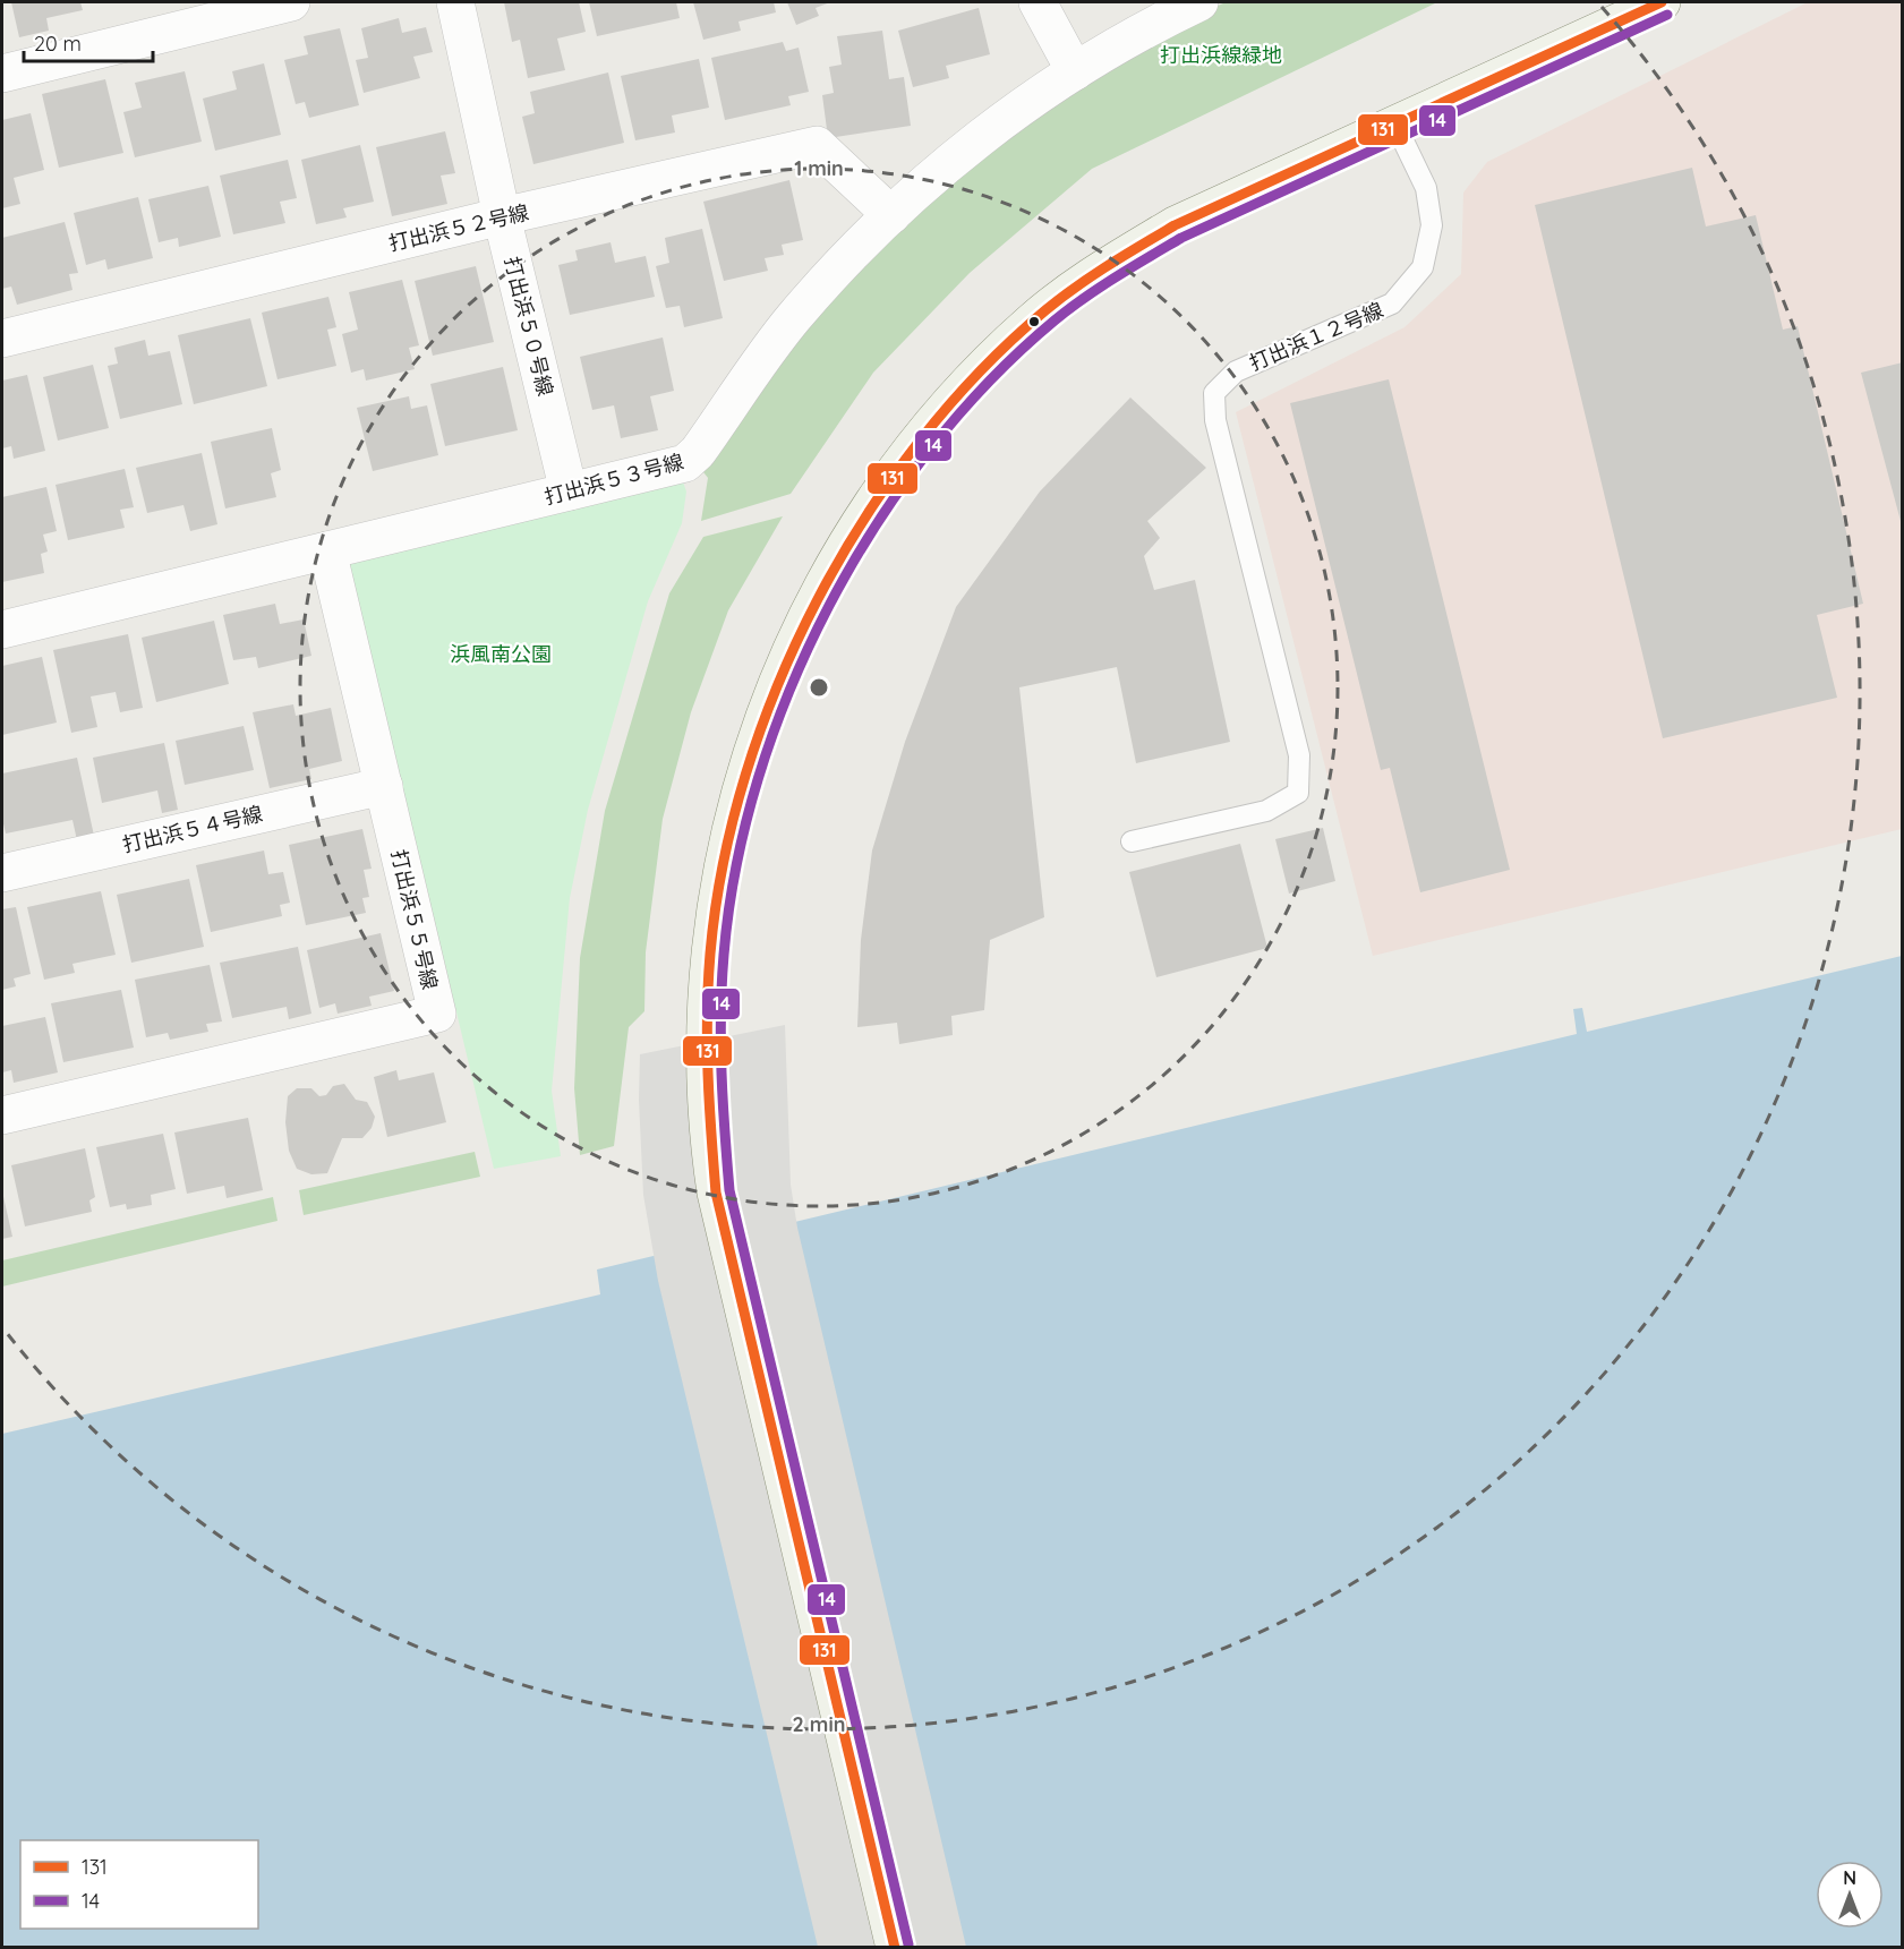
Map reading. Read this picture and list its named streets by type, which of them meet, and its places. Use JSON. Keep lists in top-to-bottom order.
{
  "streets": {
    "street": [
      "打出浜５２号線",
      "打出浜５０号線",
      "打出浜５３号線",
      "打出浜５４号線",
      "打出浜５５号線"
    ],
    "lane": ["打出浜１２号線"]
  },
  "crossings": [
    ["打出浜５２号線", "打出浜５０号線"],
    ["打出浜５２号線", "打出浜５３号線"],
    ["打出浜５０号線", "打出浜５３号線"],
    ["打出浜５３号線", "打出浜５５号線"],
    ["打出浜５４号線", "打出浜５５号線"]
  ],
  "parks": ["打出浜線緑地", "浜風南公園"],
  "lines": ["transit line 131", "transit line 14"],
  "legend": ["131", "14"],
  "scale_bar": "20 m",
  "north": "top",
  "rings": ["1 min", "2 min"]
}
